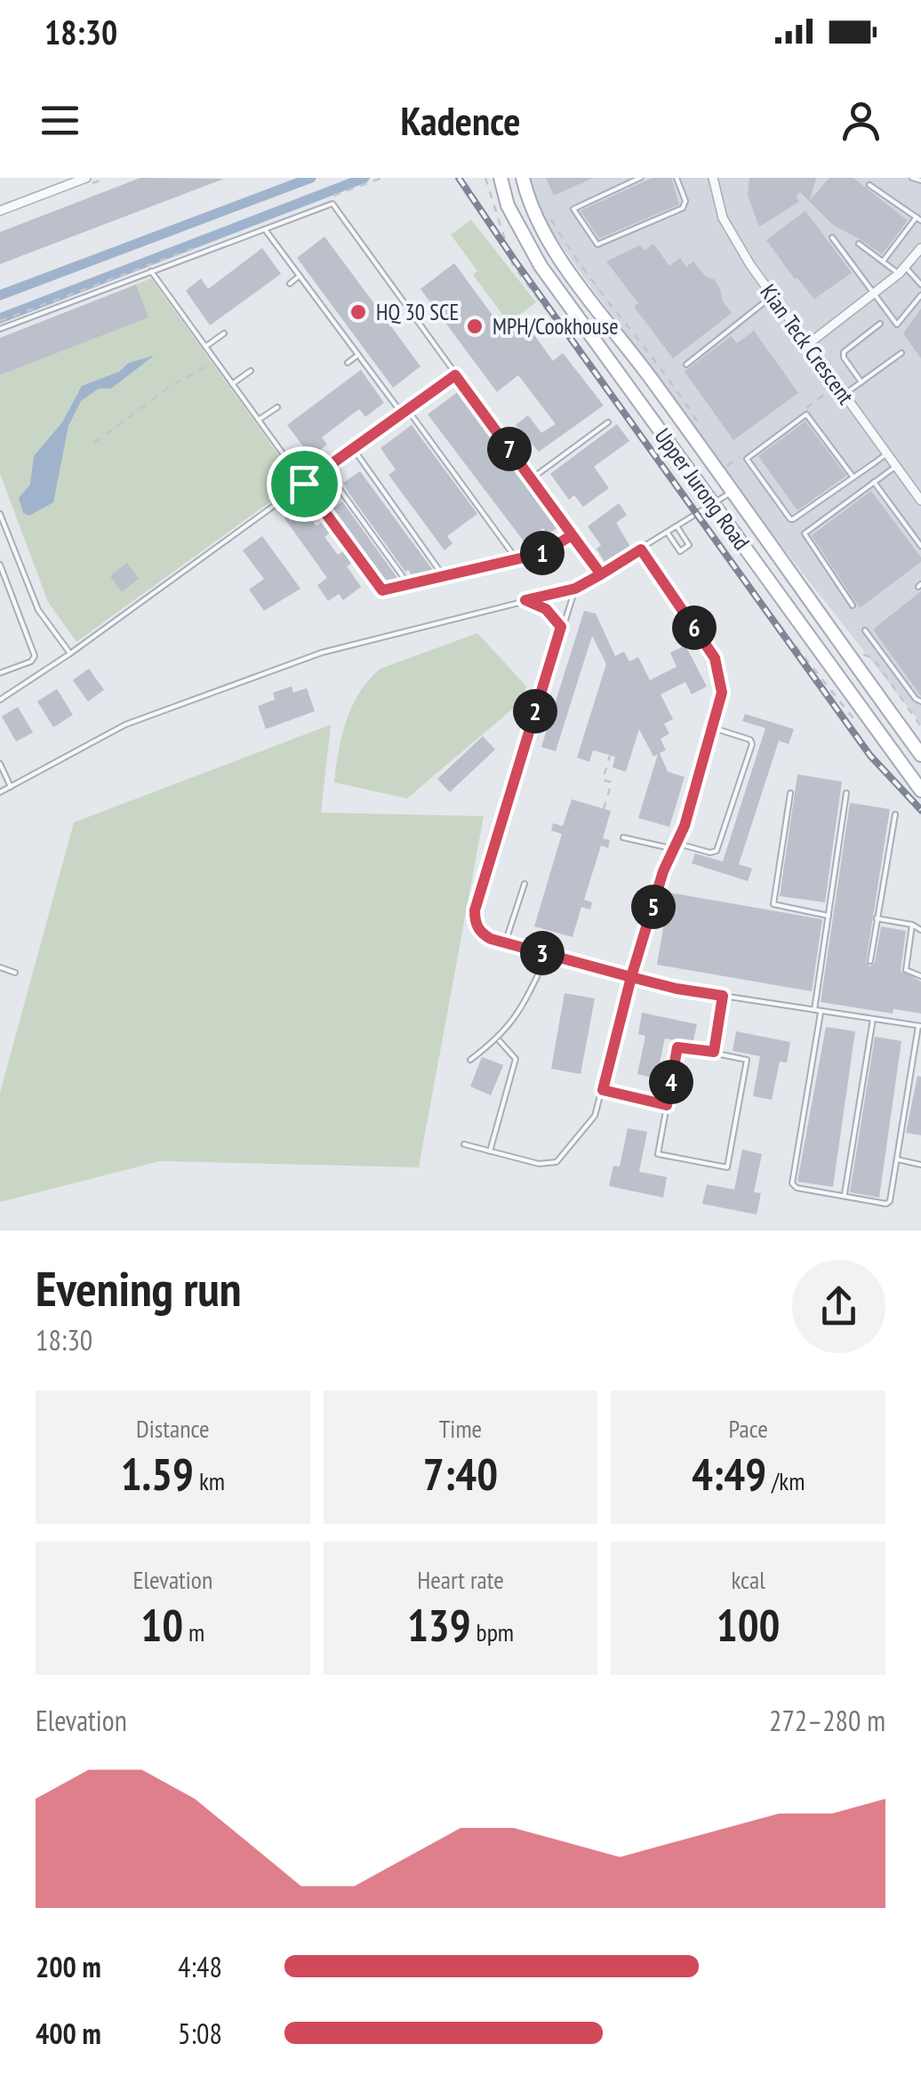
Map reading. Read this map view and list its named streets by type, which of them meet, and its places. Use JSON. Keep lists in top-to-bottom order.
{
  "streets": {
    "main road": ["Upper Jurong Road"],
    "street": ["Kian Teck Crescent"]
  },
  "places": ["HQ 30 SCE", "MPH/Cookhouse"],
  "page": {
    "status": "18:30",
    "header": "Kadence",
    "pins": [
      "7",
      "1",
      "6",
      "2",
      "5",
      "3",
      "4"
    ],
    "heading": ["Evening run", "18:30"],
    "stats": [
      ["Distance", "1.59 km"],
      ["Time", "7:40"],
      ["Pace", "4:49 /km"],
      ["Elevation", "10 m"],
      ["Heart rate", "139 bpm"],
      ["kcal", "100"]
    ],
    "chart": ["Elevation", "272–280 m"],
    "list": [
      {
        "name": "200 m",
        "note": "4:48"
      },
      {
        "name": "400 m",
        "note": "5:08"
      }
    ]
  }
}
